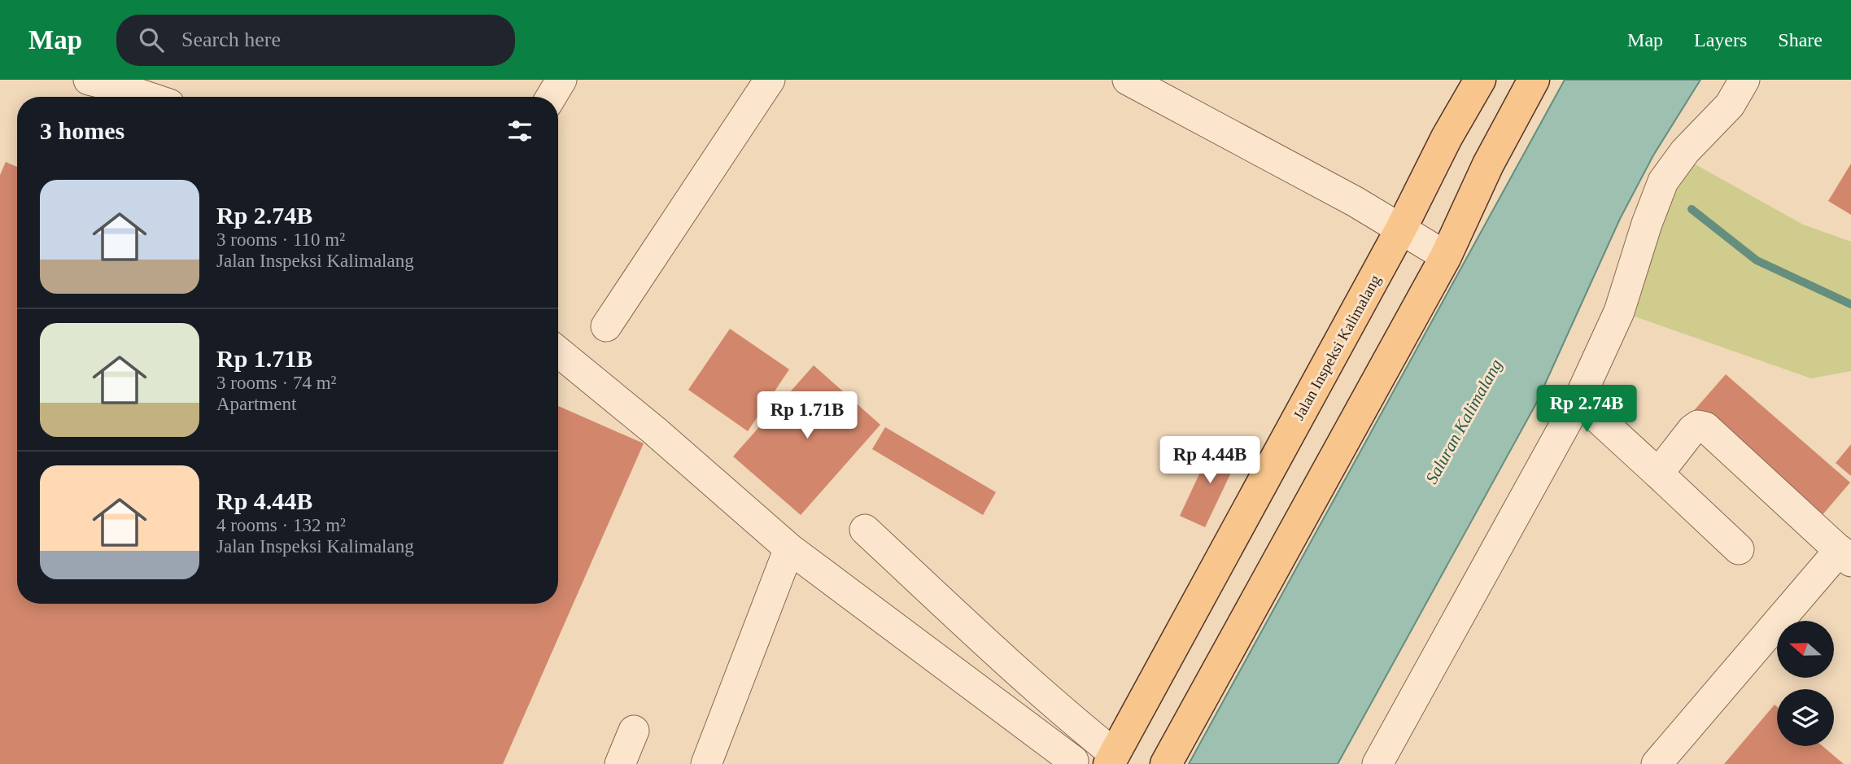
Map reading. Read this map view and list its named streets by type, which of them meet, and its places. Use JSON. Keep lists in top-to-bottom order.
{
  "streets": {
    "main road": ["Jalan Inspeksi Kalimalang"]
  },
  "water": ["Saluran Kalimalang"],
  "north": "left",
  "page": {
    "header": "Map",
    "search": "Search here",
    "nav": ["Map", "Layers", "Share"],
    "heading": "3 homes",
    "list": [
      {
        "name": "Rp 2.74B",
        "note": "3 rooms · 110 m² · Jalan Inspeksi Kalimalang"
      },
      {
        "name": "Rp 1.71B",
        "note": "3 rooms · 74 m² · Apartment"
      },
      {
        "name": "Rp 4.44B",
        "note": "4 rooms · 132 m² · Jalan Inspeksi Kalimalang"
      }
    ],
    "price": ["Rp 2.74B", "Rp 1.71B", "Rp 4.44B"]
  }
}
